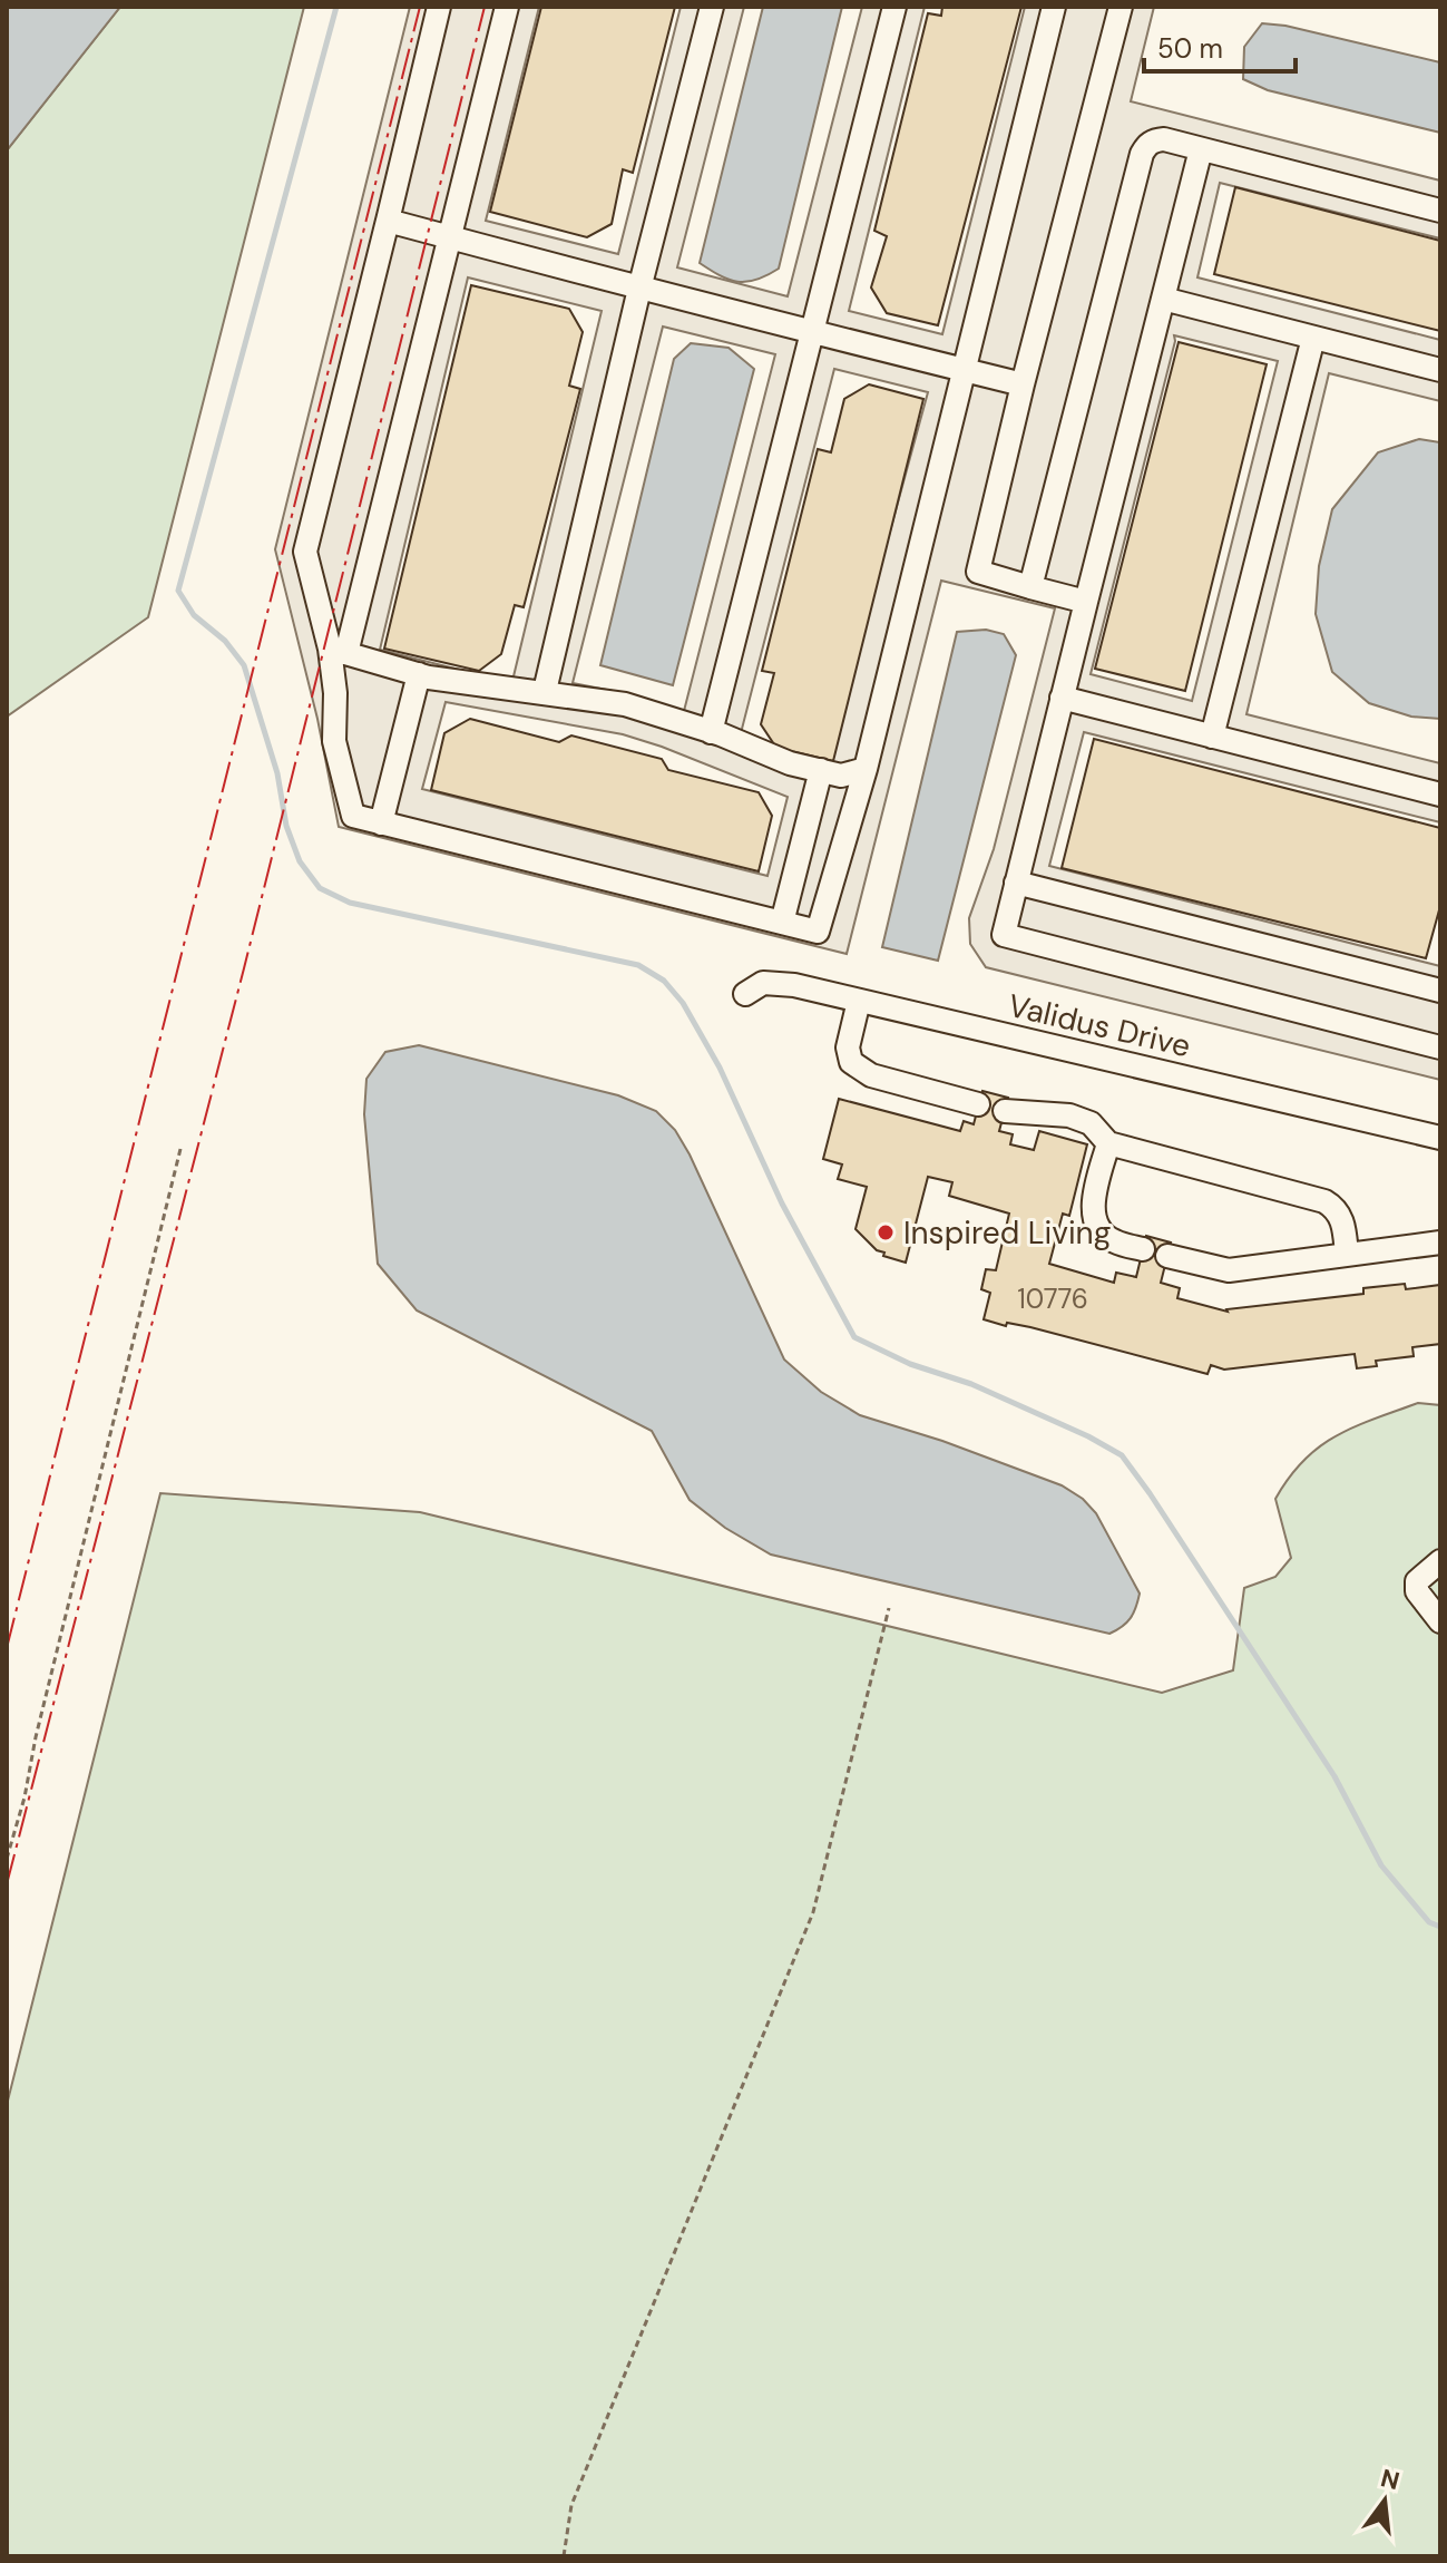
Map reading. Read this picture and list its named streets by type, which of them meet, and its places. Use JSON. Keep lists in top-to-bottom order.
{
  "streets": {
    "street": ["Validus Drive"]
  },
  "places": ["Inspired Living"],
  "house_numbers": ["10776"],
  "scale_bar": "50 m",
  "north": "top"
}
